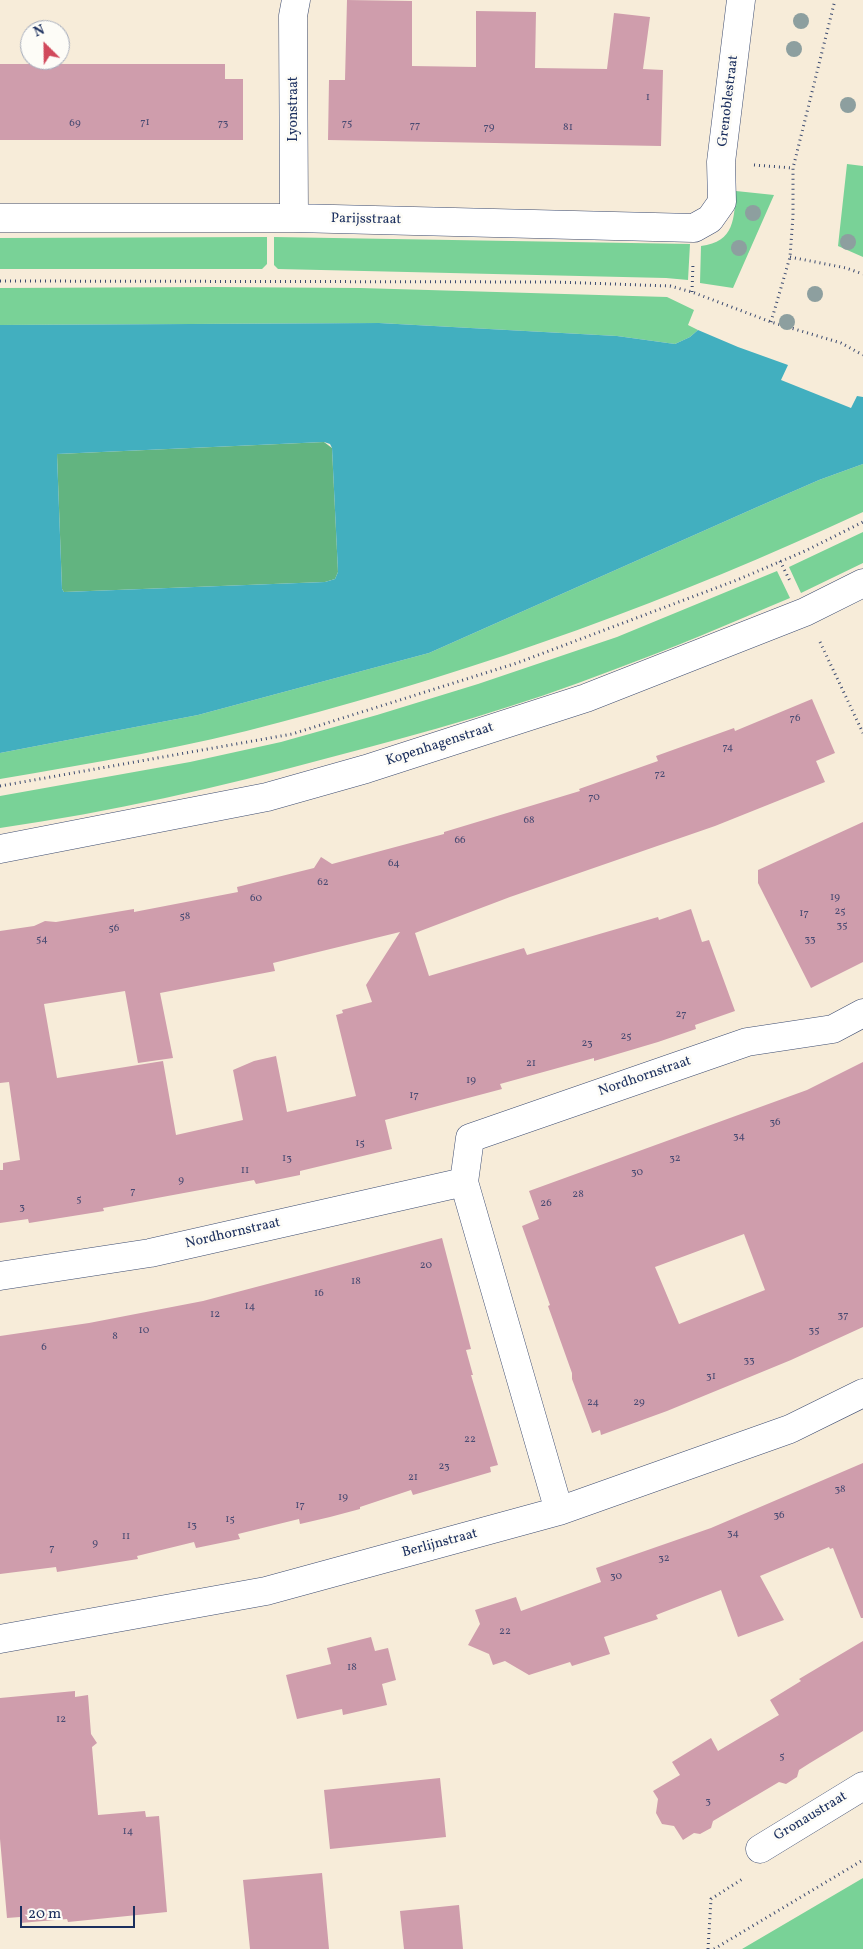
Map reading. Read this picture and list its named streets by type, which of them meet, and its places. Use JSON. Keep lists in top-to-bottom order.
{
  "streets": {
    "street": [
      "Grenoblestraat",
      "Lyonstraat",
      "Parijsstraat",
      "Kopenhagenstraat",
      "Nordhornstraat",
      "Berlijnstraat",
      "Gronaustraat"
    ]
  },
  "crossings": [
    ["Grenoblestraat", "Parijsstraat"],
    ["Lyonstraat", "Parijsstraat"],
    ["Nordhornstraat", "Berlijnstraat"]
  ],
  "house_numbers": [
    "1",
    "71",
    "69",
    "73",
    "75",
    "77",
    "79",
    "81",
    "76",
    "74",
    "72",
    "70",
    "68",
    "66",
    "64",
    "62",
    "19",
    "60",
    "25",
    "17",
    "58",
    "35",
    "56",
    "54",
    "33",
    "27",
    "25",
    "23",
    "21",
    "19",
    "17",
    "36",
    "34",
    "15",
    "13",
    "32",
    "11",
    "30",
    "9",
    "7",
    "28",
    "5",
    "26",
    "3",
    "20",
    "18",
    "16",
    "14",
    "12",
    "37",
    "10",
    "35",
    "8",
    "6",
    "33",
    "31",
    "24",
    "29",
    "22",
    "23",
    "21",
    "38",
    "19",
    "17",
    "36",
    "15",
    "13",
    "34",
    "11",
    "9",
    "7",
    "32",
    "30",
    "22",
    "18",
    "12",
    "5",
    "3",
    "14"
  ],
  "scale_bar": "20 m",
  "north": "top left"
}
